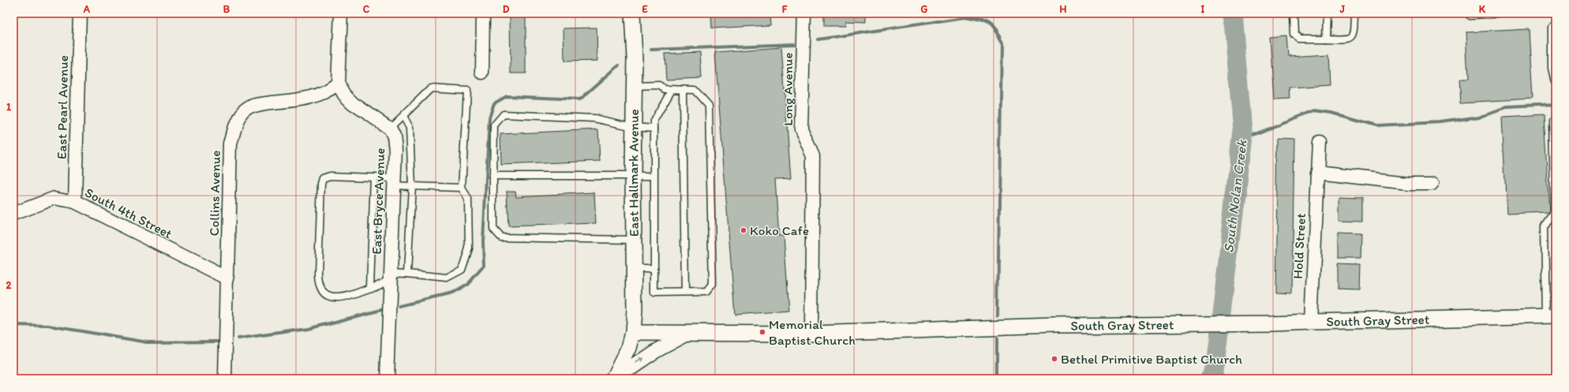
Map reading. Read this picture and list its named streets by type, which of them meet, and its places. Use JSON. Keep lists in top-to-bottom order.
{
  "streets": {
    "street": [
      "Long Avenue",
      "East Pearl Avenue",
      "East Hallmark Avenue",
      "Collins Avenue",
      "East Bryce Avenue",
      "South 4th Street",
      "Hold Street",
      "South Gray Street"
    ]
  },
  "crossings": [
    ["Long Avenue", "South Gray Street"],
    ["East Pearl Avenue", "South 4th Street"],
    ["East Hallmark Avenue", "South Gray Street"],
    ["Collins Avenue", "East Bryce Avenue"],
    ["Collins Avenue", "South 4th Street"],
    ["Hold Street", "South Gray Street"]
  ],
  "water": ["South Nolan Creek"],
  "places": ["Koko Cafe", "Memorial Baptist Church", "Bethel Primitive Baptist Church"],
  "grid": {
    "columns": [
      "A",
      "B",
      "C",
      "D",
      "E",
      "F",
      "G",
      "H",
      "I",
      "J",
      "K"
    ],
    "rows": ["1", "2"]
  }
}
